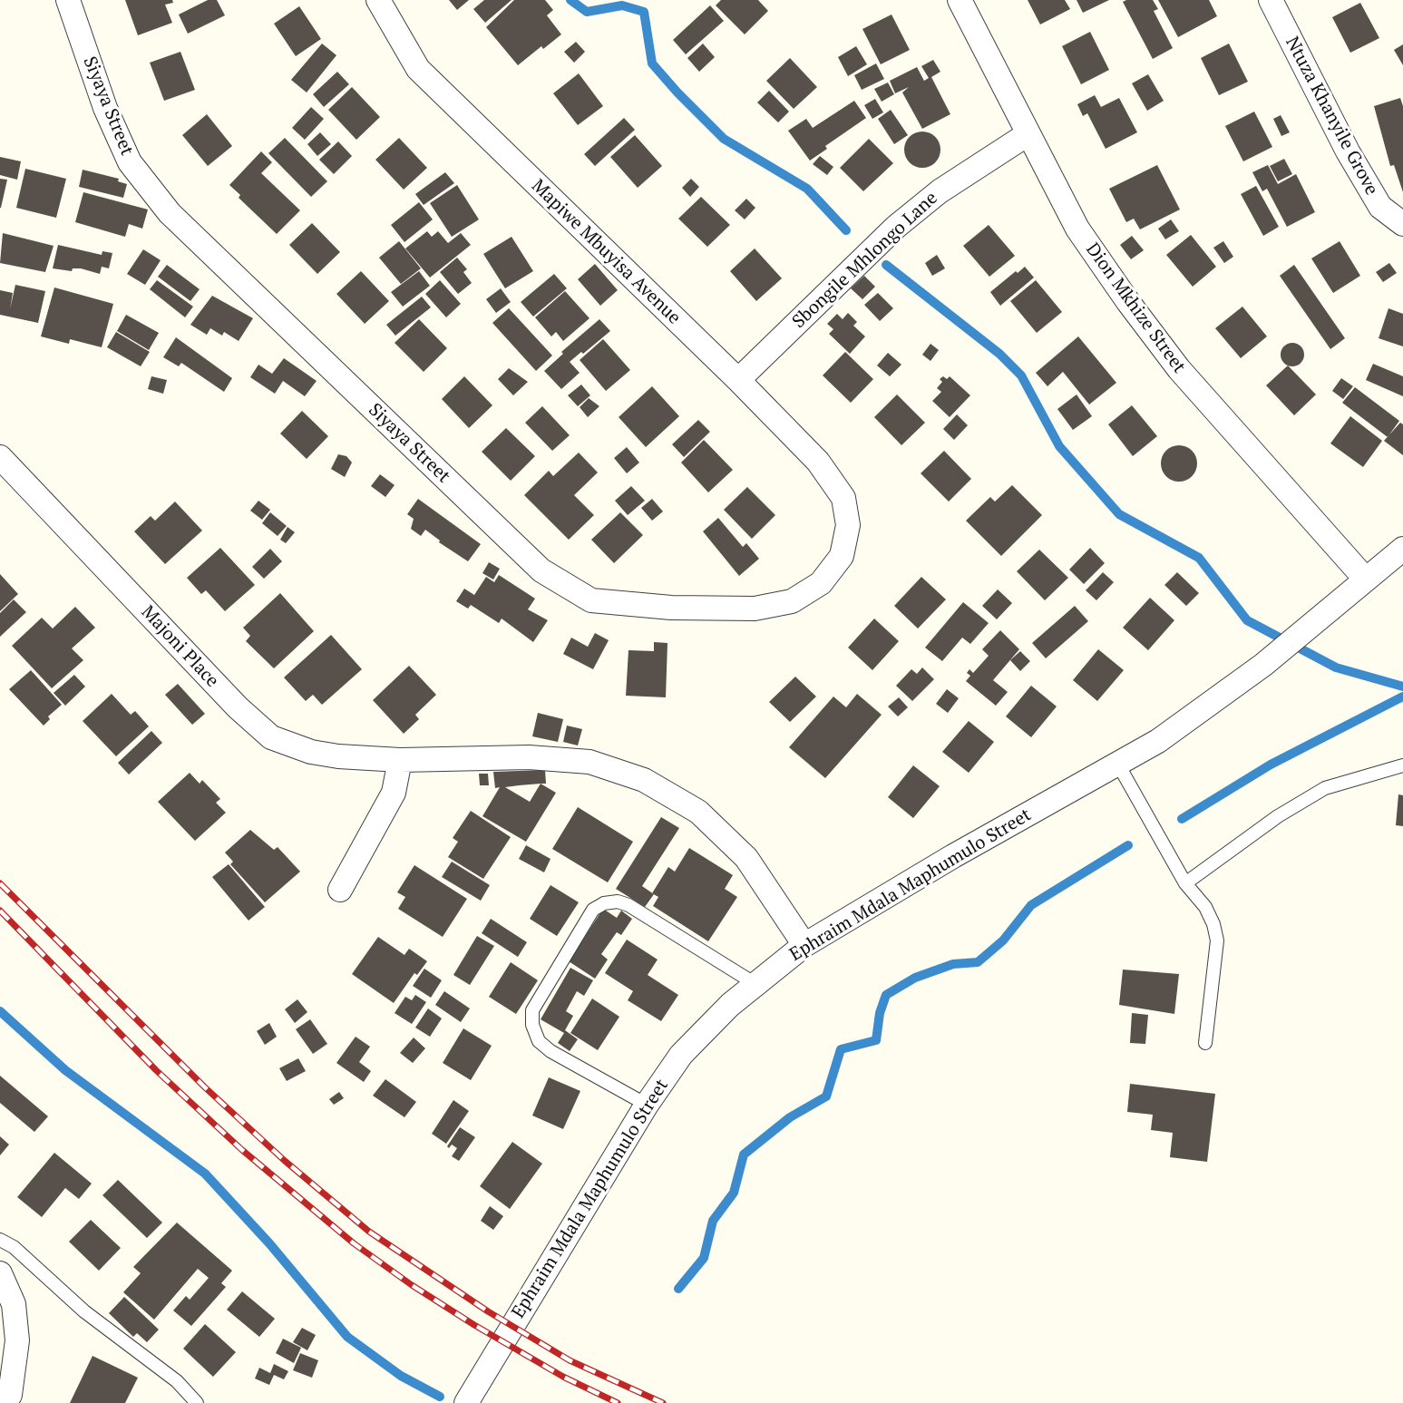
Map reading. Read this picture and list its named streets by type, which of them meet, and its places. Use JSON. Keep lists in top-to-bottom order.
{
  "streets": {
    "street": [
      "Siyaya Street",
      "Ntuza Khanyile Grove",
      "Mapiwe Mbuyisa Avenue",
      "Sbongile Mhlongo Lane",
      "Dion Mkhize Street",
      "Majoni Place",
      "Ephraim Mdala Maphumulo Street"
    ]
  },
  "crossings": [
    ["Siyaya Street", "Mapiwe Mbuyisa Avenue"],
    ["Mapiwe Mbuyisa Avenue", "Sbongile Mhlongo Lane"],
    ["Sbongile Mhlongo Lane", "Dion Mkhize Street"],
    ["Dion Mkhize Street", "Ephraim Mdala Maphumulo Street"],
    ["Majoni Place", "Ephraim Mdala Maphumulo Street"]
  ]
}
